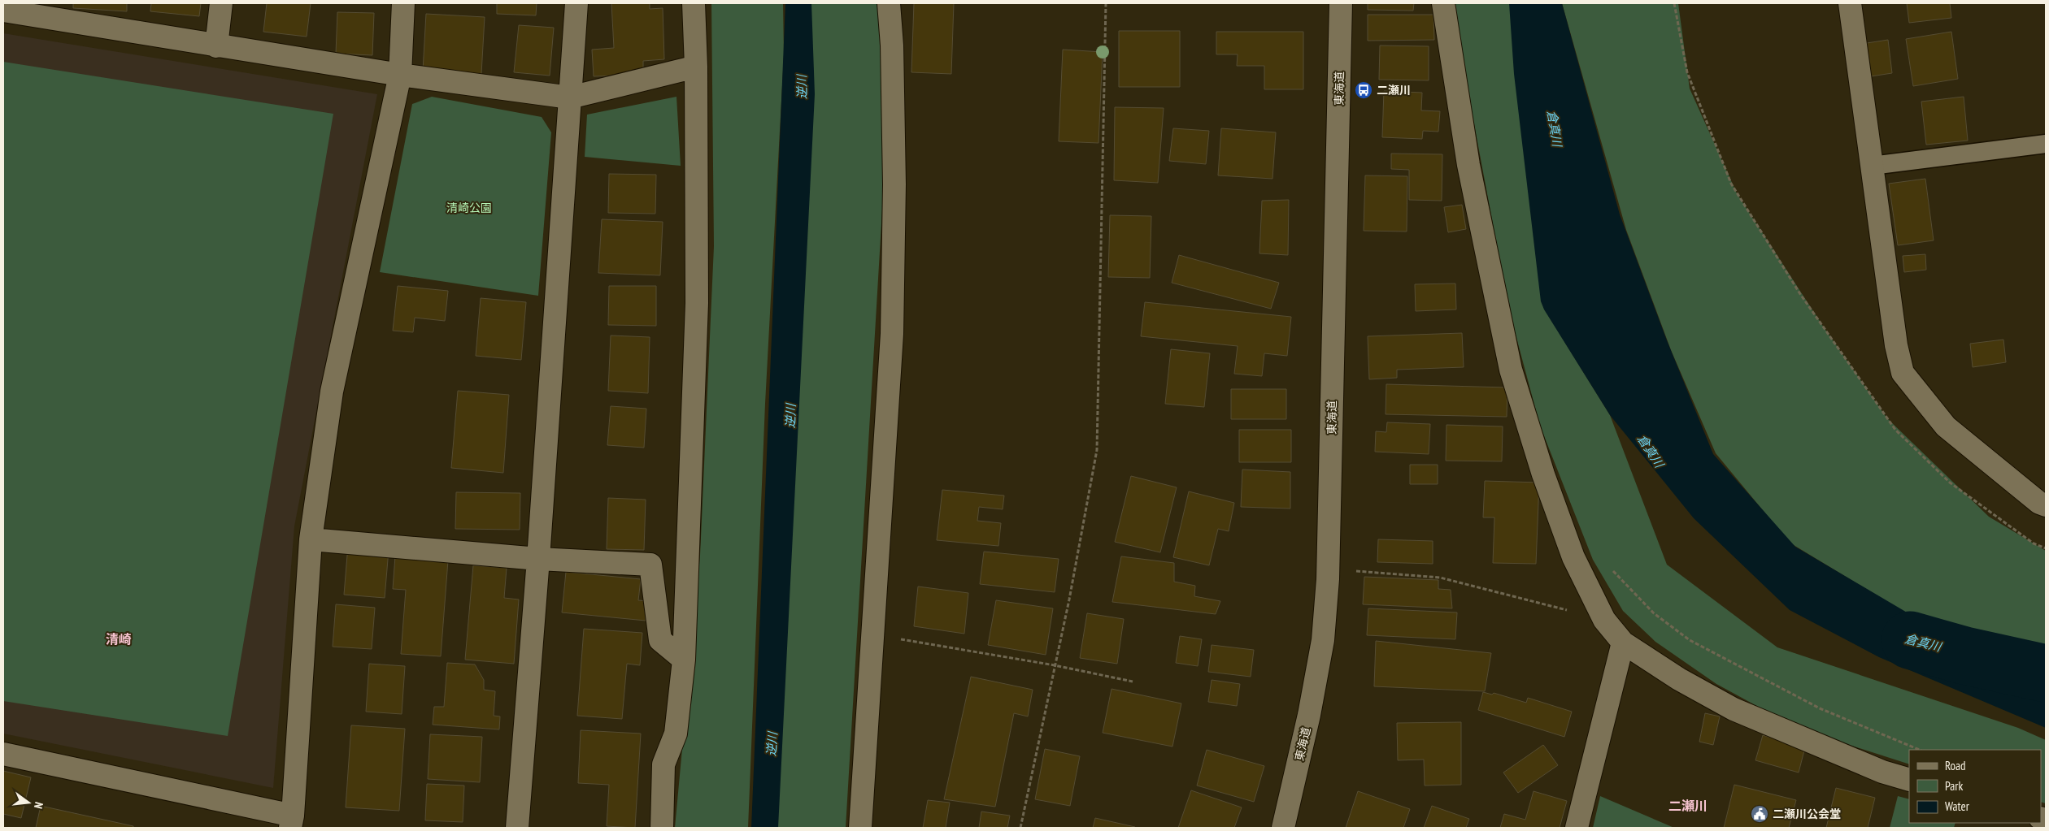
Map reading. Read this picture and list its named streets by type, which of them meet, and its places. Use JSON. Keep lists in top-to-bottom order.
{
  "streets": {
    "street": ["東海道"]
  },
  "districts": ["清崎", "二瀬川"],
  "water": ["逆川", "倉真川"],
  "parks": ["清崎公園"],
  "places": {
    "bus stop": ["二瀬川"],
    "public building": ["二瀬川公会堂"]
  },
  "legend": ["Road", "Park", "Water"],
  "north": "right"
}
